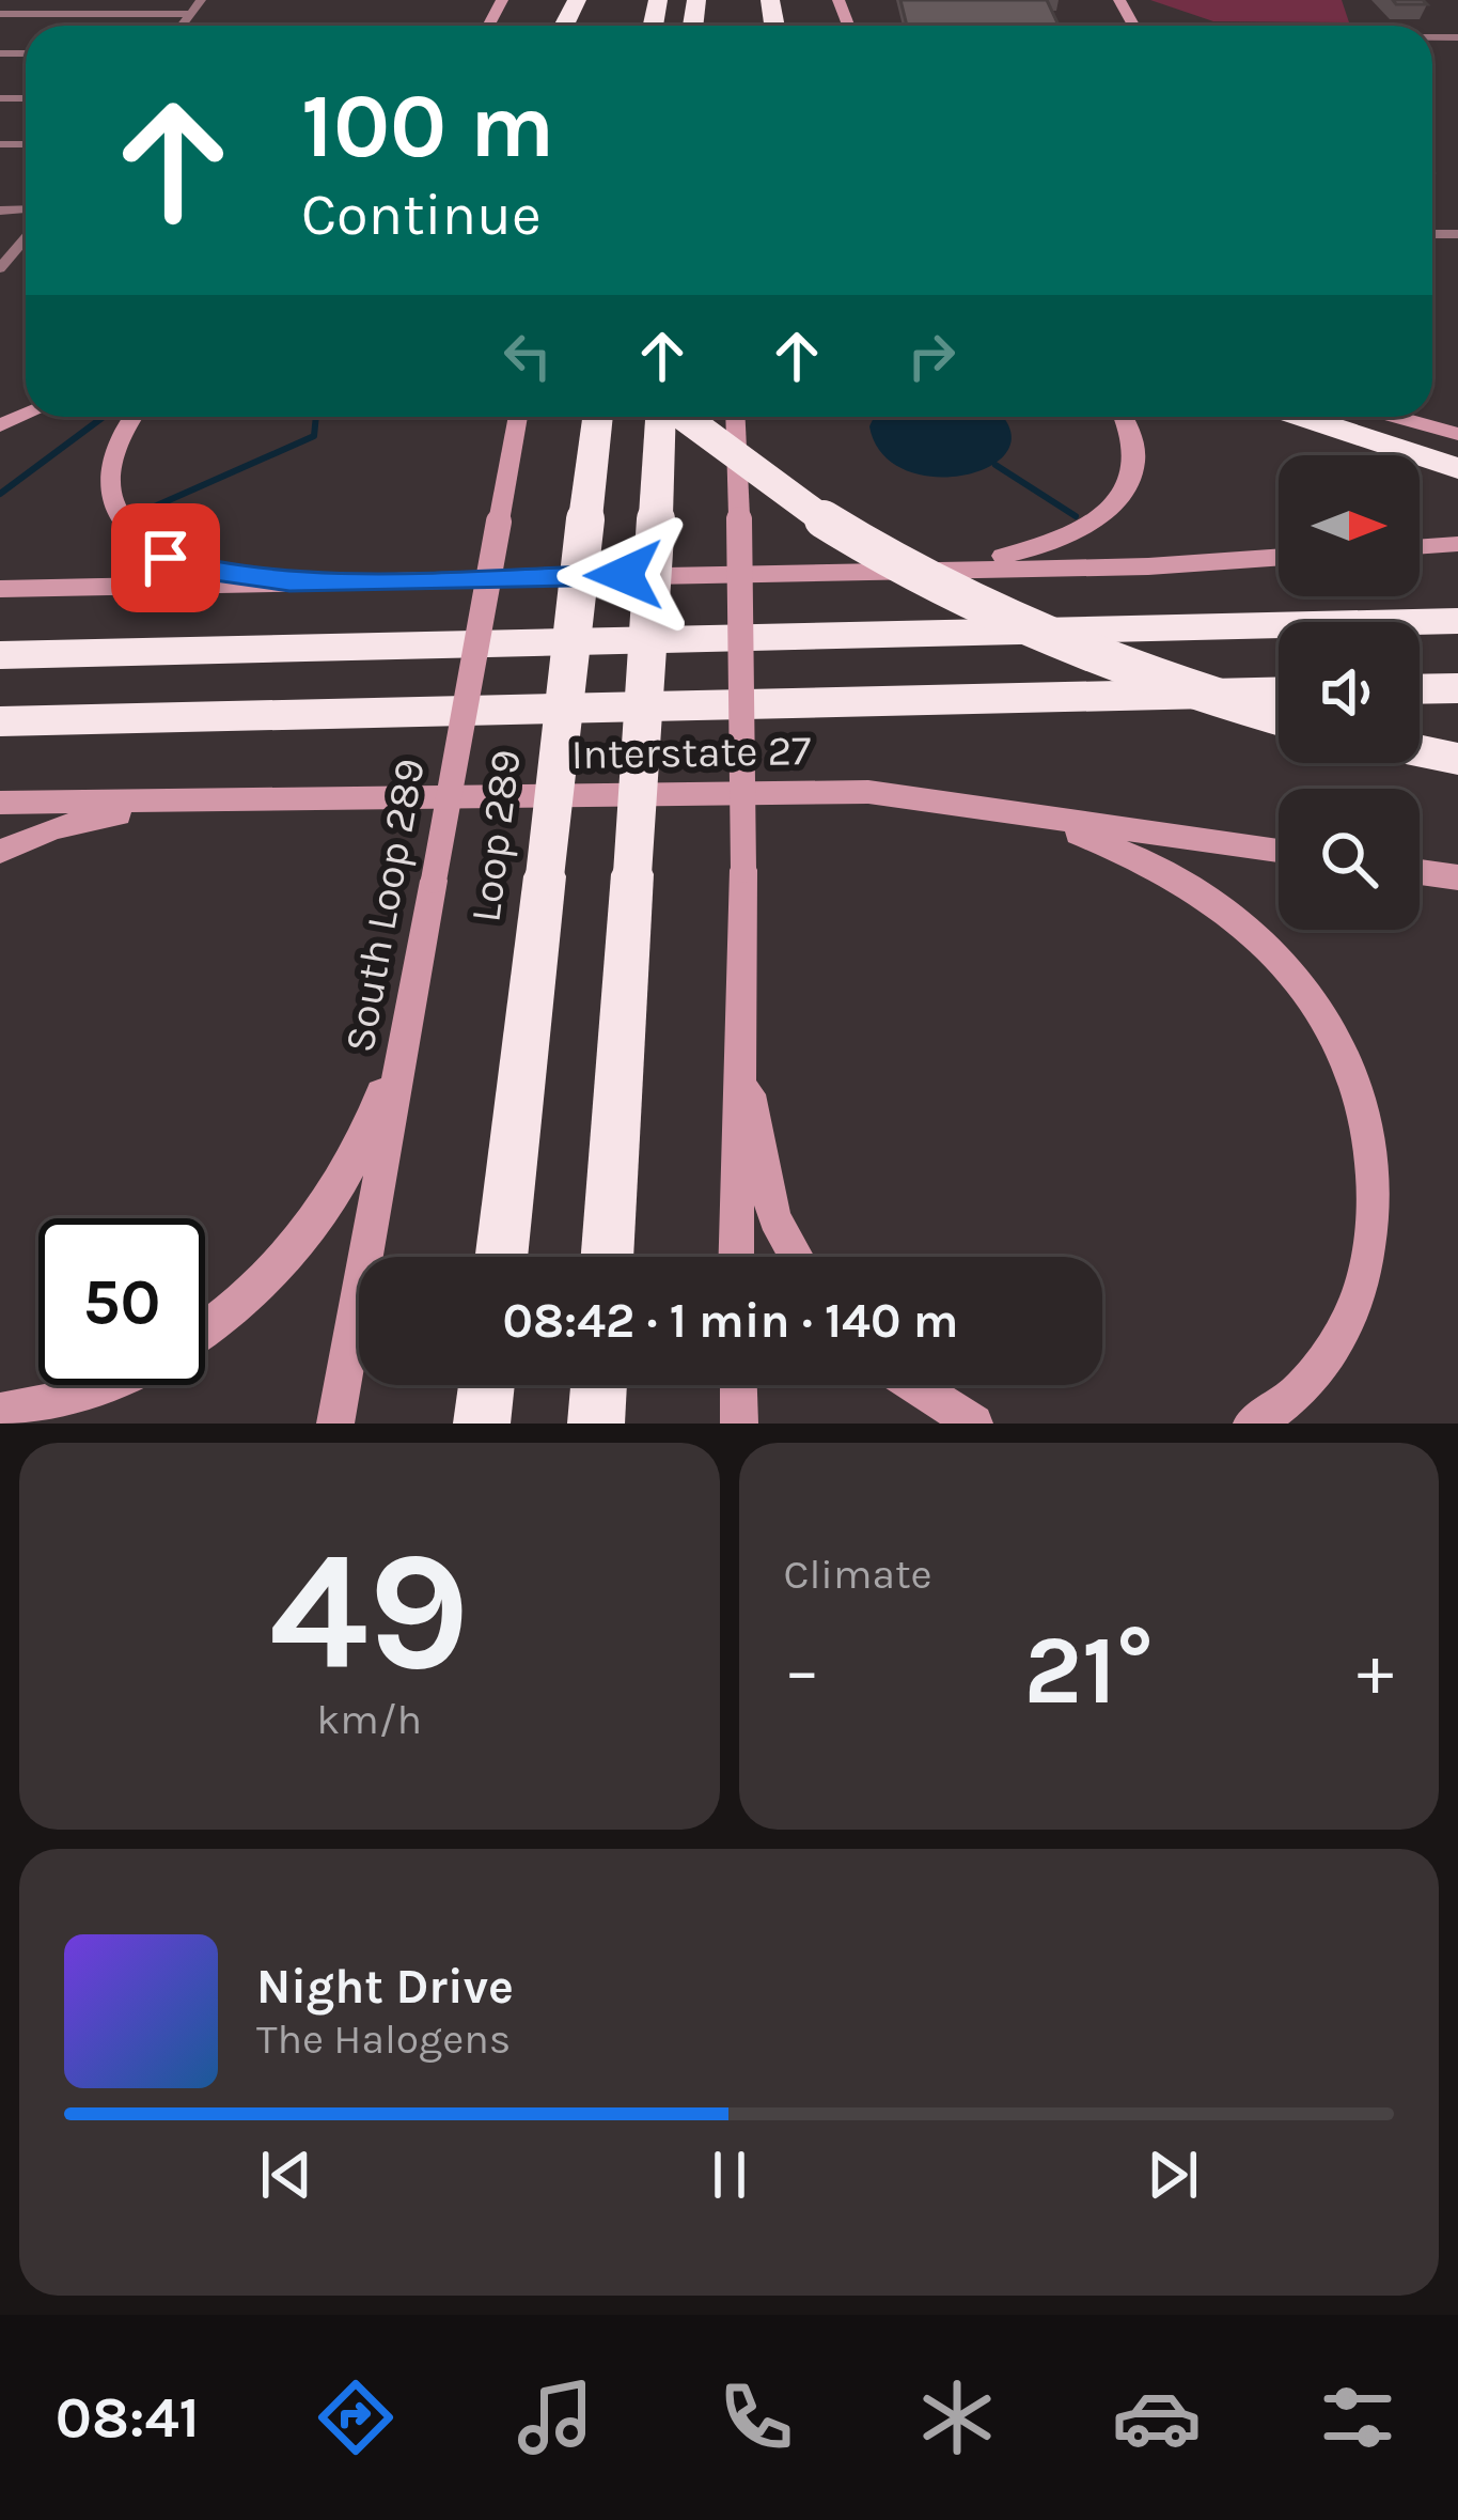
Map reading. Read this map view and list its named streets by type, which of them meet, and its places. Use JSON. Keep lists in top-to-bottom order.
{
  "streets": {
    "highway": ["Loop 289"],
    "main road": ["Interstate 27", "South Loop 289"]
  },
  "north": "right",
  "page": {
    "turn": ["100 m", "Continue"],
    "limit": "50",
    "trip": "08:42 · 1 min · 140 m",
    "tile": [
      ["49", "km/h"],
      "Climate"
    ],
    "heat": ["−", "21°", "+"],
    "song": ["Night Drive", "The Halogens"],
    "tabs": "08:41"
  }
}
